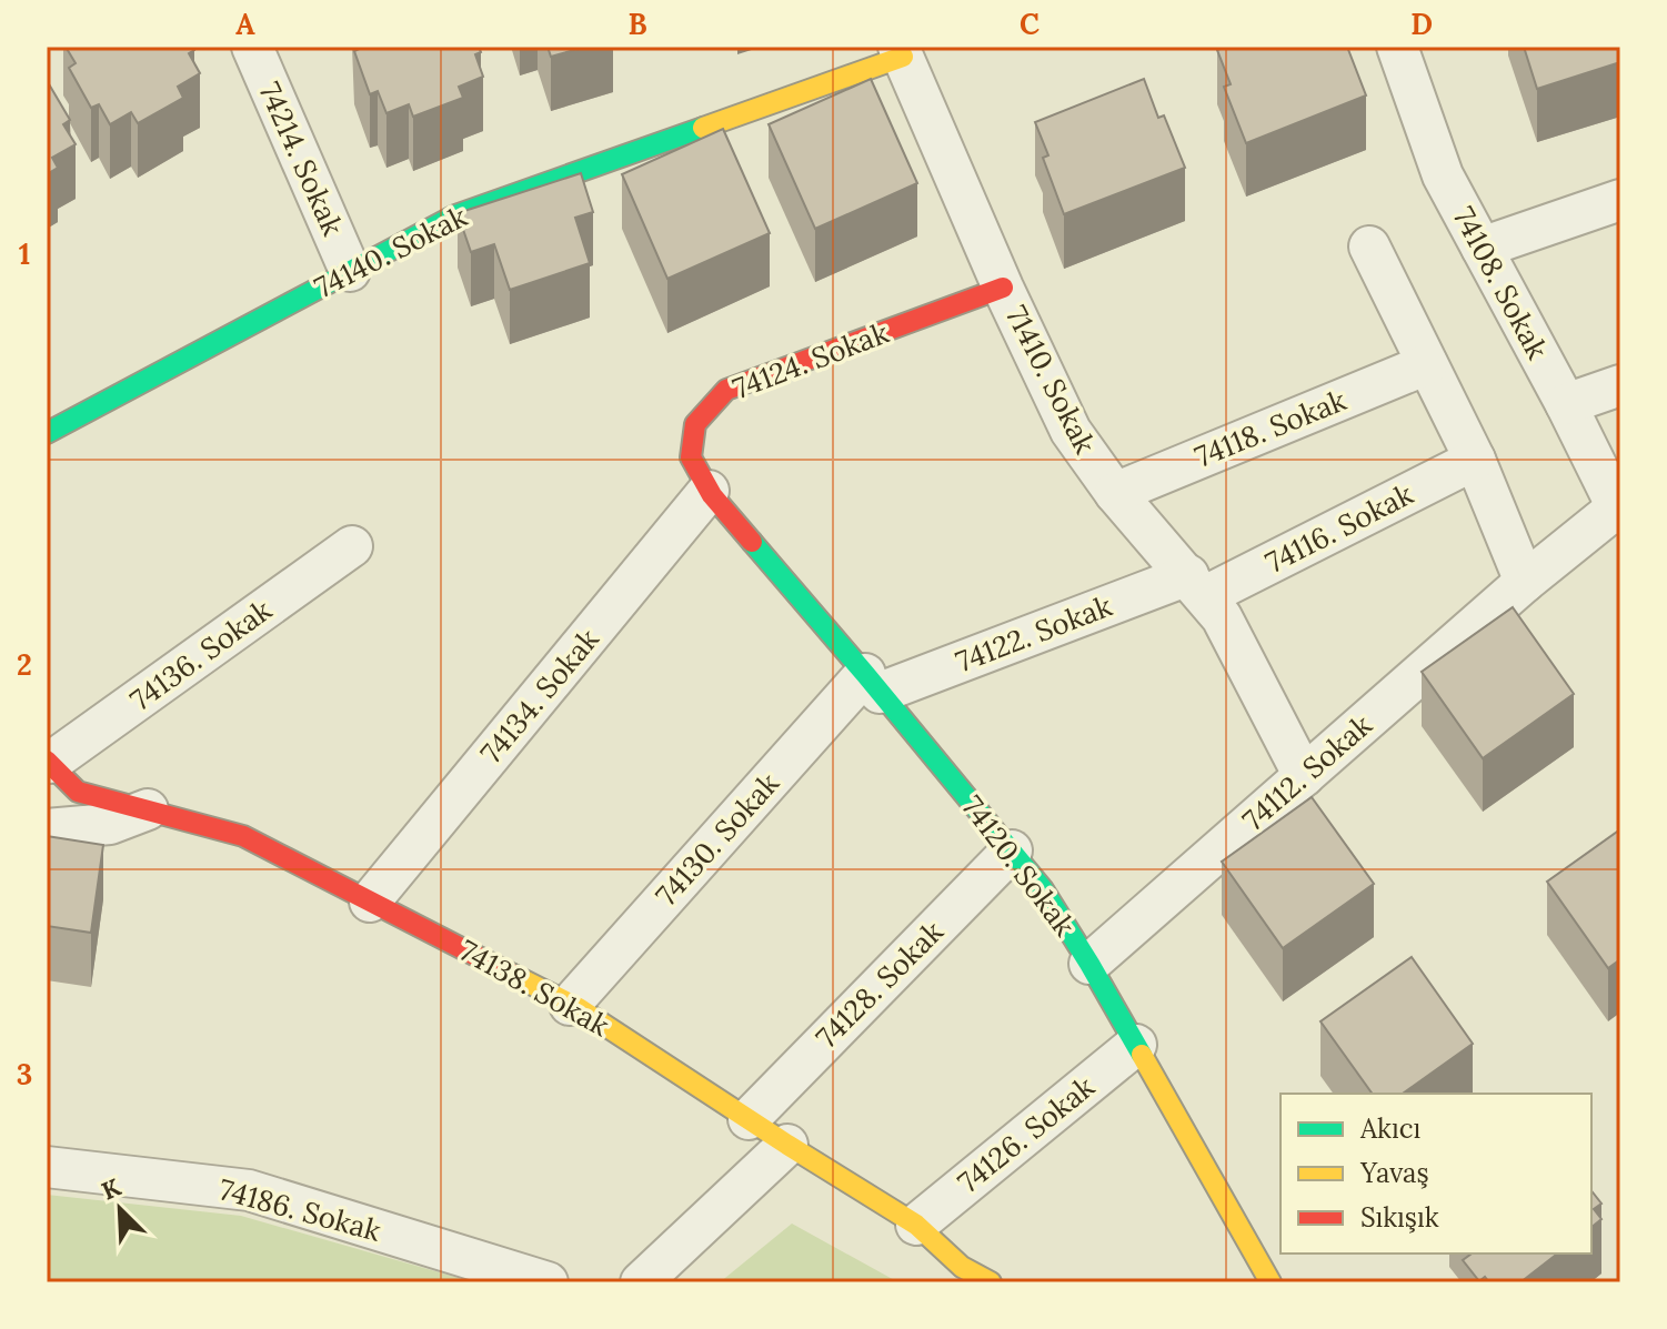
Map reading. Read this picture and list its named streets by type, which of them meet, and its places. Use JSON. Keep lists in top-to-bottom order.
{
  "streets": {
    "street": [
      "74214. Sokak",
      "74140. Sokak",
      "74108. Sokak",
      "74124. Sokak",
      "71410. Sokak",
      "74118. Sokak",
      "74116. Sokak",
      "74122. Sokak",
      "74136. Sokak",
      "74134. Sokak",
      "74112. Sokak",
      "74130. Sokak",
      "74120. Sokak",
      "74128. Sokak",
      "74138. Sokak",
      "74126. Sokak",
      "74186. Sokak"
    ]
  },
  "crossings": [
    ["74214. Sokak", "74140. Sokak"],
    ["74140. Sokak", "71410. Sokak"],
    ["74108. Sokak", "74112. Sokak"],
    ["74124. Sokak", "71410. Sokak"],
    ["74124. Sokak", "74134. Sokak"],
    ["74124. Sokak", "74120. Sokak"],
    ["71410. Sokak", "74118. Sokak"],
    ["71410. Sokak", "74116. Sokak"],
    ["71410. Sokak", "74122. Sokak"],
    ["71410. Sokak", "74112. Sokak"],
    ["74116. Sokak", "74122. Sokak"],
    ["74122. Sokak", "74130. Sokak"],
    ["74122. Sokak", "74120. Sokak"],
    ["74136. Sokak", "74138. Sokak"],
    ["74134. Sokak", "74120. Sokak"],
    ["74134. Sokak", "74138. Sokak"],
    ["74112. Sokak", "74120. Sokak"],
    ["74130. Sokak", "74120. Sokak"],
    ["74130. Sokak", "74138. Sokak"],
    ["74120. Sokak", "74128. Sokak"],
    ["74120. Sokak", "74126. Sokak"],
    ["74128. Sokak", "74138. Sokak"],
    ["74138. Sokak", "74126. Sokak"]
  ],
  "legend": ["Akıcı", "Yavaş", "Sıkışık"],
  "north": "top left",
  "grid": {
    "columns": [
      "A",
      "B",
      "C",
      "D"
    ],
    "rows": ["1", "2", "3"]
  }
}
